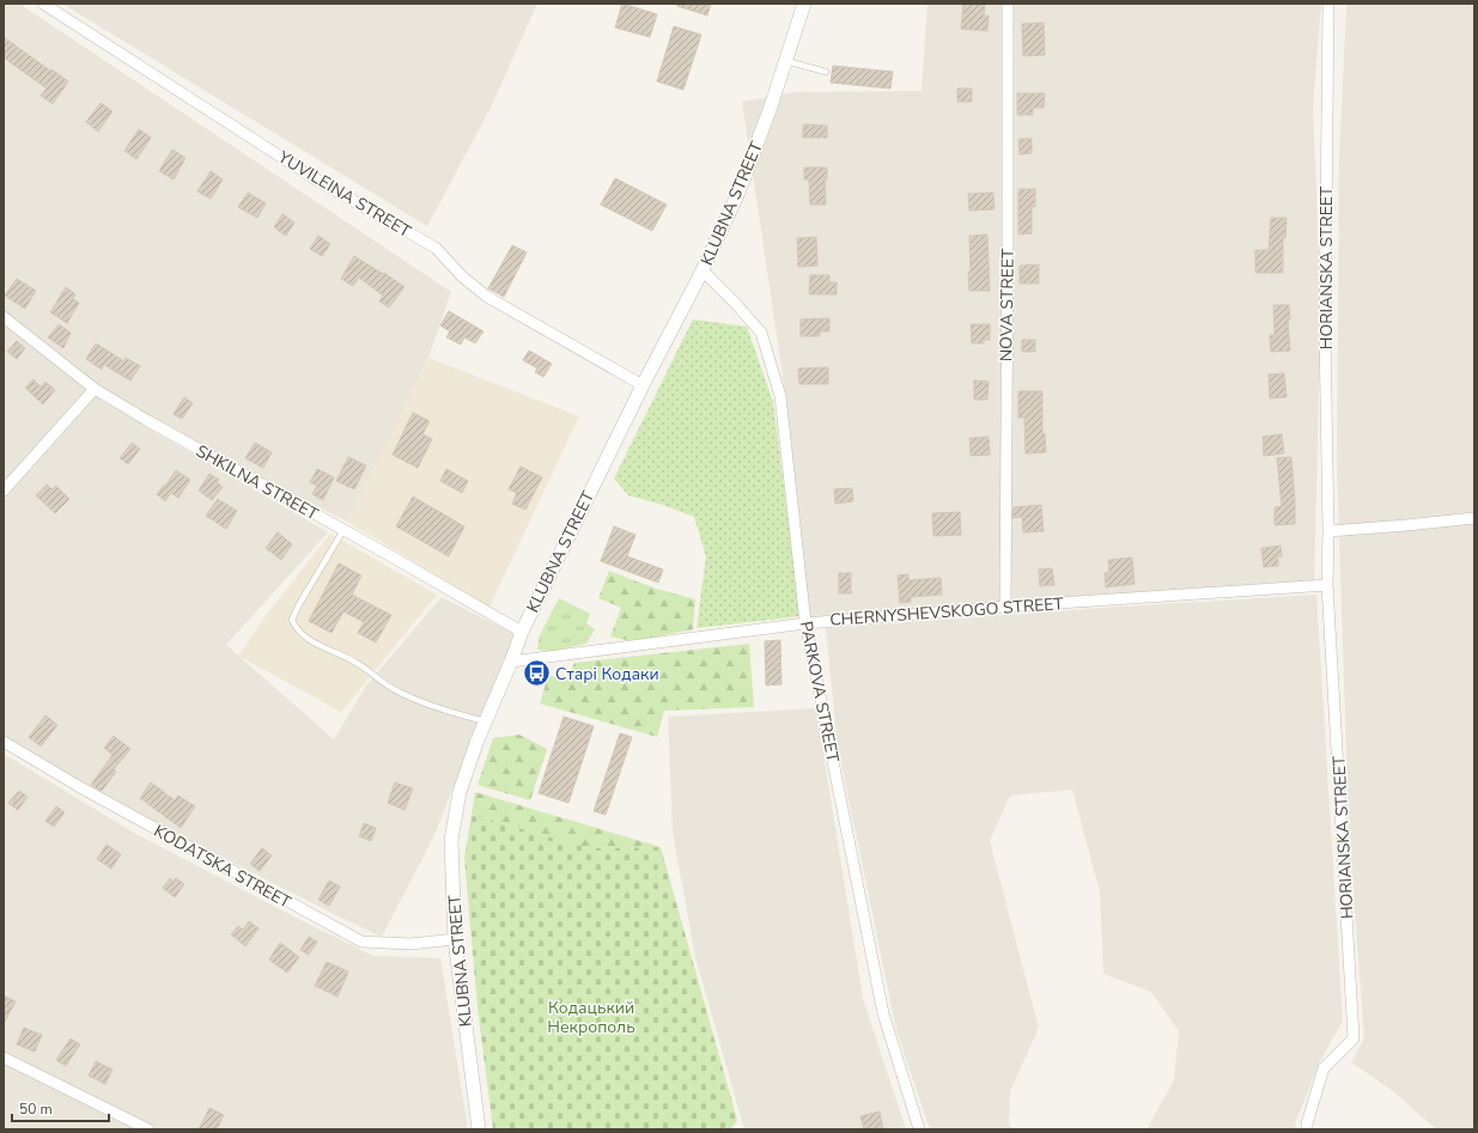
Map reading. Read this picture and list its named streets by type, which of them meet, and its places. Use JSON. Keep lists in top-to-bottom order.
{
  "streets": {
    "street": [
      "YUVILEINA STREET",
      "KLUBNA STREET",
      "HORIANSKA STREET",
      "NOVA STREET",
      "SHKILNA STREET",
      "CHERNYSHEVSKOGO STREET",
      "PARKOVA STREET",
      "KODATSKA STREET"
    ]
  },
  "crossings": [
    ["YUVILEINA STREET", "KLUBNA STREET"],
    ["KLUBNA STREET", "SHKILNA STREET"],
    ["KLUBNA STREET", "CHERNYSHEVSKOGO STREET"],
    ["KLUBNA STREET", "PARKOVA STREET"],
    ["KLUBNA STREET", "KODATSKA STREET"],
    ["HORIANSKA STREET", "CHERNYSHEVSKOGO STREET"],
    ["NOVA STREET", "CHERNYSHEVSKOGO STREET"],
    ["CHERNYSHEVSKOGO STREET", "PARKOVA STREET"]
  ],
  "parks": ["Кодацький Некрополь"],
  "places": {
    "bus stop": ["Старі Кодаки"]
  },
  "scale_bar": "50 m"
}
